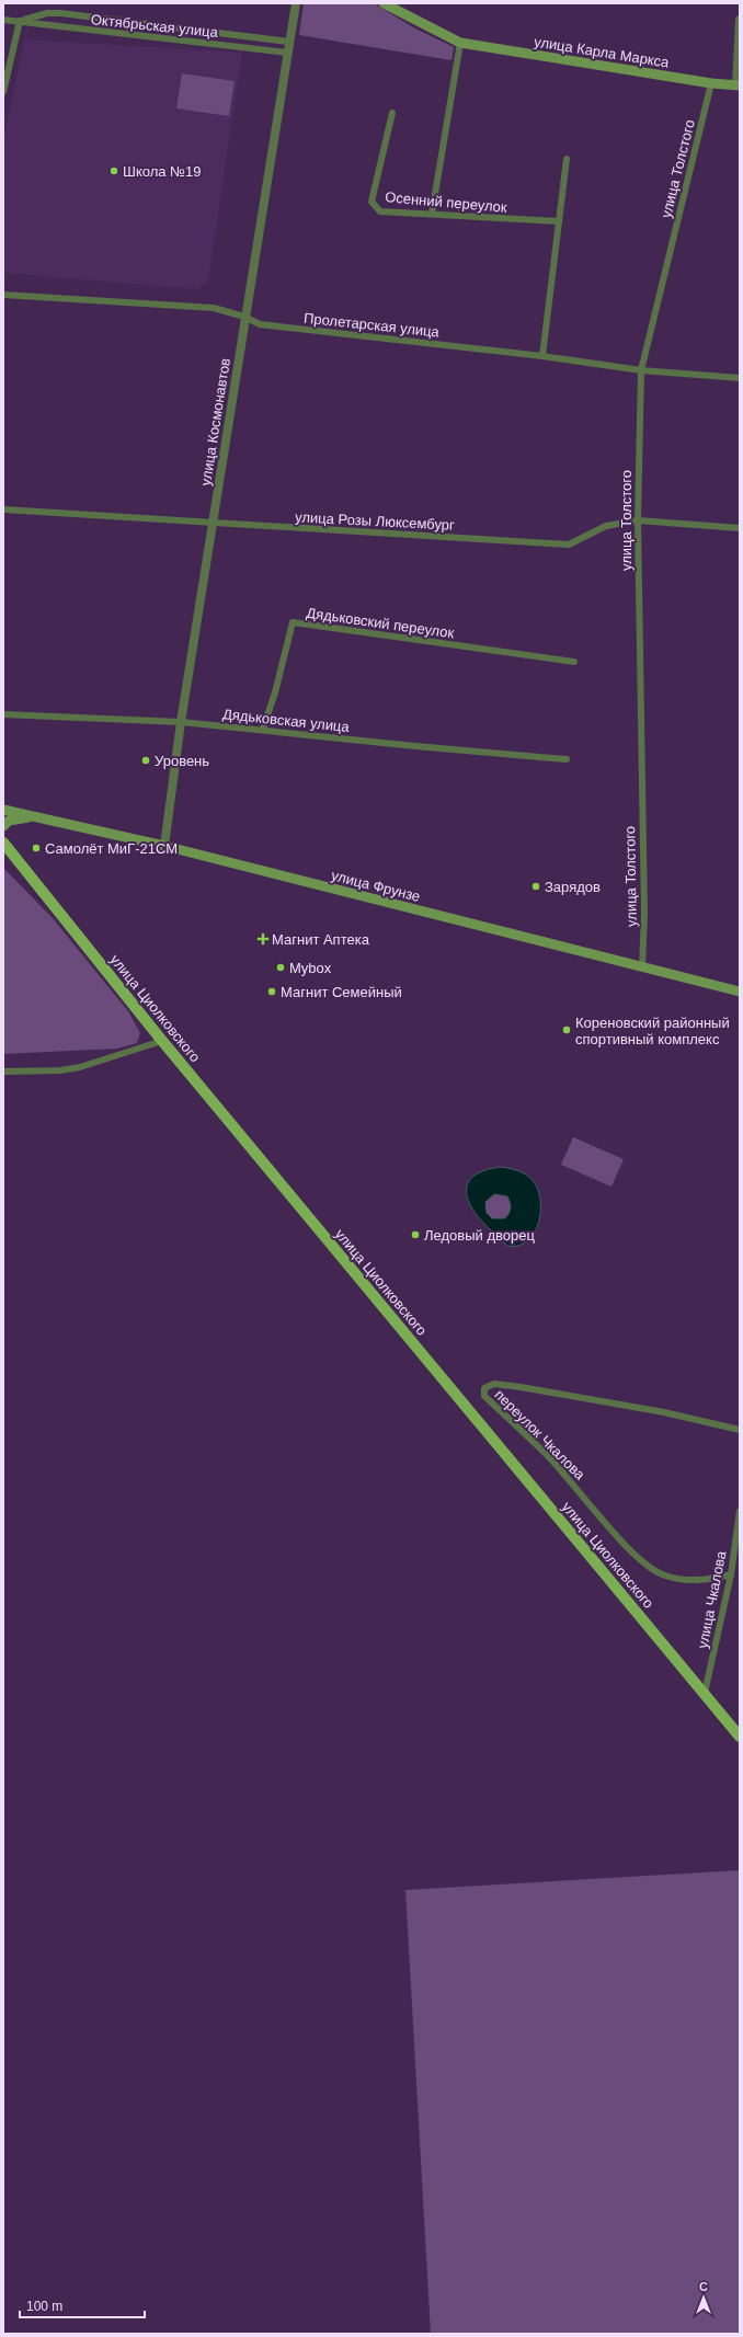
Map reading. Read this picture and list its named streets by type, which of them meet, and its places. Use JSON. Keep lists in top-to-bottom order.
{
  "streets": {
    "main road": ["улица Карла Маркса", "улица Фрунзе", "улица Циолковского"],
    "street": [
      "Октябрьская улица",
      "улица Толстого",
      "Осенний переулок",
      "Пролетарская улица",
      "улица Космонавтов",
      "улица Розы Люксембург",
      "Дядьковский переулок",
      "Дядьковская улица",
      "переулок Чкалова",
      "улица Чкалова"
    ]
  },
  "crossings": [
    ["Октябрьская улица", "улица Космонавтов"],
    ["улица Карла Маркса", "улица Толстого"],
    ["улица Толстого", "Пролетарская улица"],
    ["улица Толстого", "улица Розы Люксембург"],
    ["улица Толстого", "улица Фрунзе"],
    ["Пролетарская улица", "улица Космонавтов"],
    ["улица Космонавтов", "улица Розы Люксембург"],
    ["улица Космонавтов", "Дядьковская улица"],
    ["улица Космонавтов", "улица Фрунзе"],
    ["Дядьковский переулок", "Дядьковская улица"],
    ["улица Циолковского", "улица Чкалова"],
    ["переулок Чкалова", "улица Чкалова"]
  ],
  "places": {
    "other": [
      "Школа №19",
      "Уровень",
      "Самолёт МиГ-21СМ",
      "Зарядов",
      "Mybox",
      "Магнит Семейный",
      "Кореновский районный спортивный комплекс",
      "Ледовый дворец"
    ],
    "health": ["Магнит Аптека"]
  },
  "scale_bar": "100 m",
  "north": "top"
}
